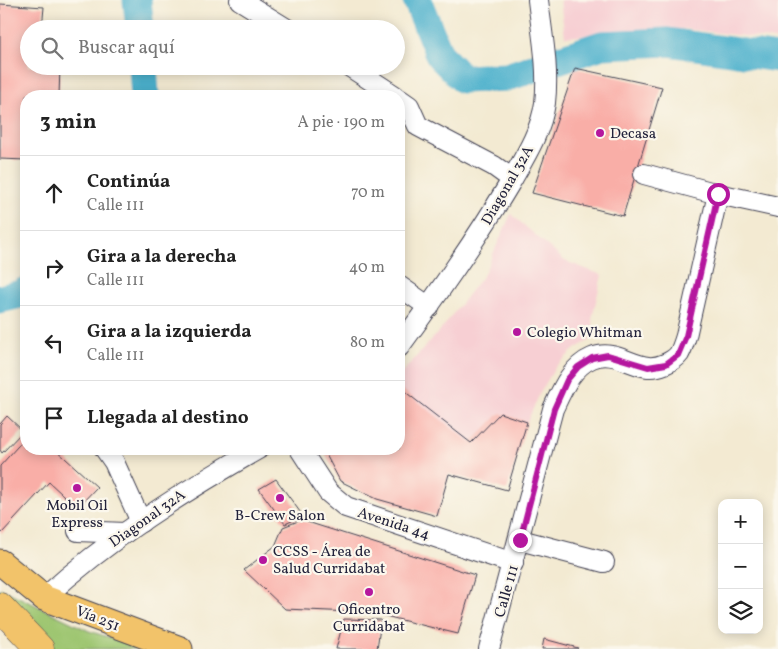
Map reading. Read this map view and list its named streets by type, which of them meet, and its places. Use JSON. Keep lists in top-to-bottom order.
{
  "streets": {
    "main road": ["Vía 251"],
    "street": ["Diagonal 32A", "Avenida 44", "Calle 111"]
  },
  "crossings": [
    ["Diagonal 32A", "Vía 251"],
    ["Avenida 44", "Calle 111"]
  ],
  "places": [
    "Decasa",
    "Colegio Whitman",
    "Mobil Oil Express",
    "B-Crew Salon",
    "CCSS - Área de Salud Curridabat",
    "Oficentro Curridabat"
  ],
  "page": {
    "search": "Buscar aquí",
    "heading": ["3 min", "A pie · 190 m"],
    "list": [
      ["Continúa", "Calle 111", "70 m"],
      ["Gira a la derecha", "Calle 111", "40 m"],
      ["Gira a la izquierda", "Calle 111", "80 m"],
      "Llegada al destino"
    ],
    "map_buttons": ["+", "−"]
  }
}
